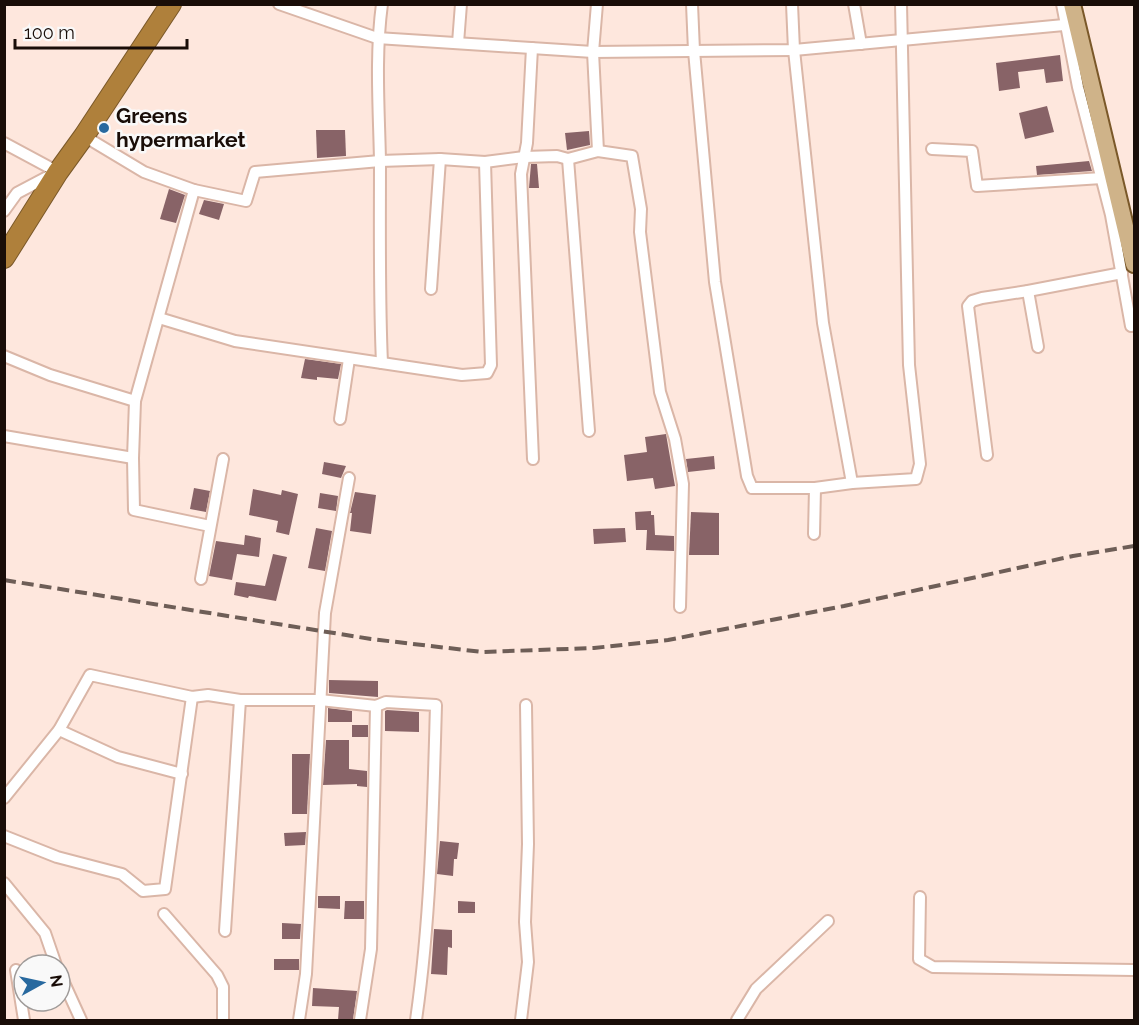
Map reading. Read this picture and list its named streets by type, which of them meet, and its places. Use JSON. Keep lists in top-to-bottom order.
{
  "places": ["Greens hypermarket"],
  "scale_bar": "100 m",
  "north": "right"
}
